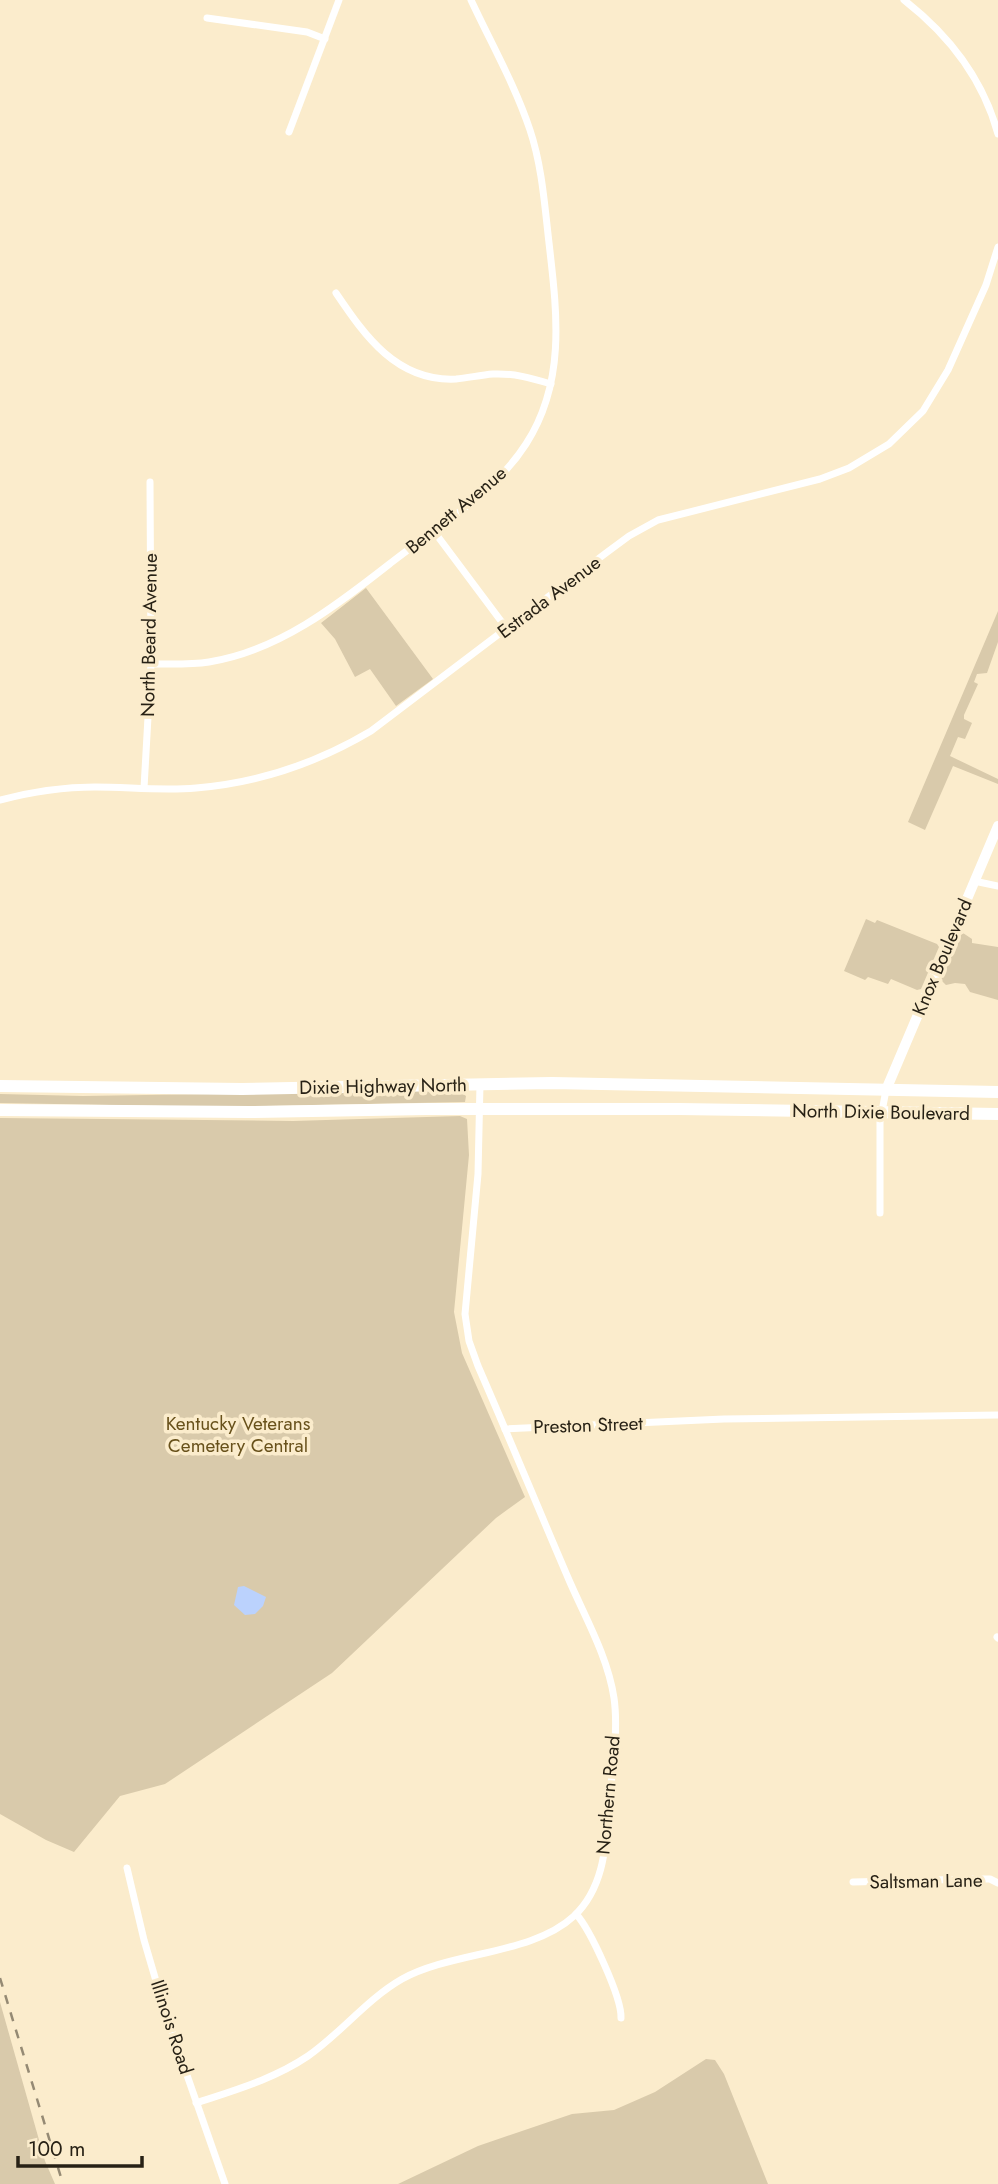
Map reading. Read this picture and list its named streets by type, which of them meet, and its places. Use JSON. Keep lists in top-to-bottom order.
{
  "streets": {
    "highway": ["Dixie Highway North", "North Dixie Boulevard"],
    "main road": ["Knox Boulevard"],
    "street": [
      "Bennett Avenue",
      "Estrada Avenue",
      "North Beard Avenue",
      "Preston Street",
      "Northern Road",
      "Saltsman Lane",
      "Illinois Road"
    ]
  },
  "crossings": [
    ["Bennett Avenue", "North Beard Avenue"],
    ["Estrada Avenue", "North Beard Avenue"],
    ["Knox Boulevard", "North Dixie Boulevard"],
    ["Dixie Highway North", "North Dixie Boulevard"],
    ["Dixie Highway North", "Preston Street"],
    ["Preston Street", "Northern Road"],
    ["Northern Road", "Illinois Road"]
  ],
  "parks": ["Kentucky Veterans Cemetery Central"],
  "scale_bar": "100 m"
}
